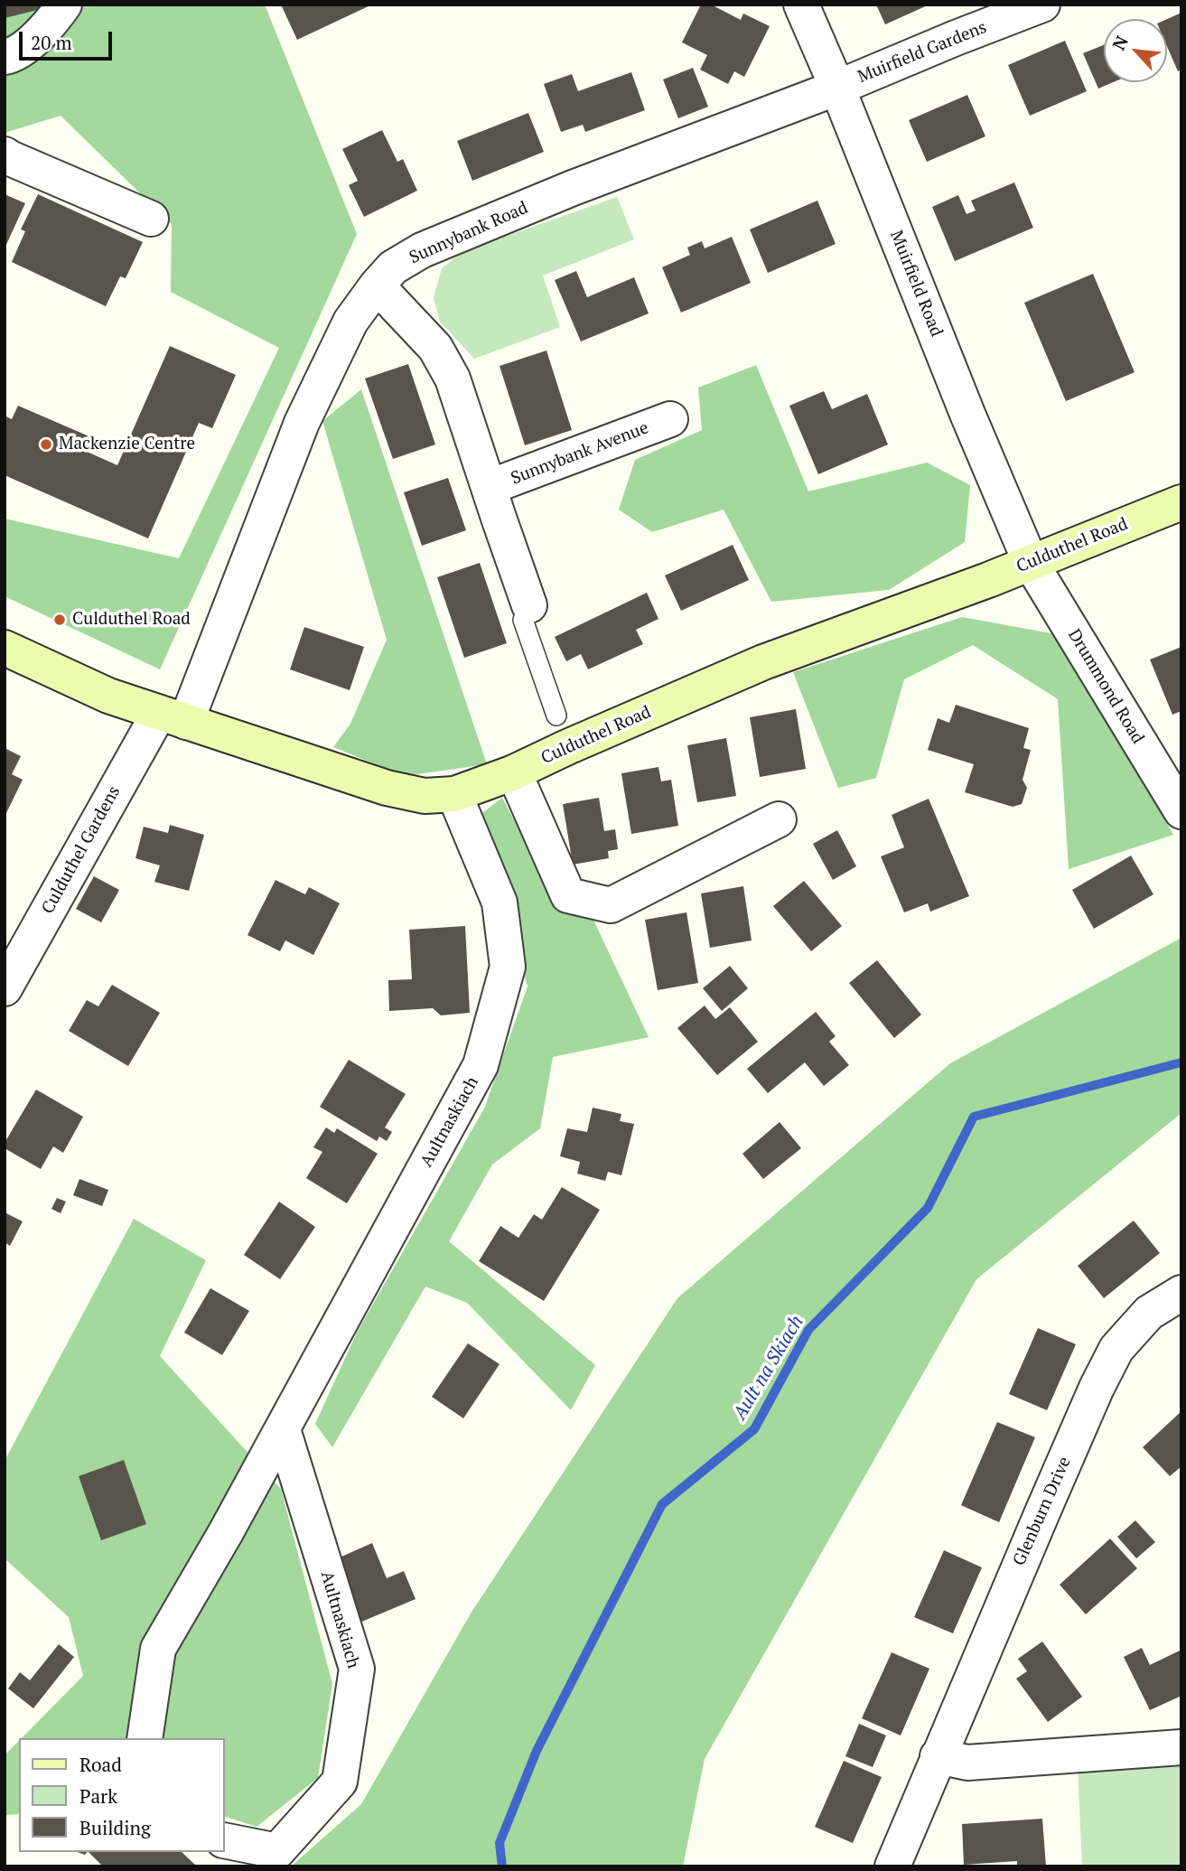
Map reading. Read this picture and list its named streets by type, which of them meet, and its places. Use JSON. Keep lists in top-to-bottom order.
{
  "streets": {
    "main road": ["Culduthel Road"],
    "street": [
      "Muirfield Gardens",
      "Sunnybank Road",
      "Muirfield Road",
      "Sunnybank Avenue",
      "Drummond Road",
      "Culduthel Gardens",
      "Aultnaskiach",
      "Glenburn Drive"
    ]
  },
  "crossings": [
    ["Muirfield Gardens", "Sunnybank Road"],
    ["Muirfield Gardens", "Muirfield Road"],
    ["Sunnybank Road", "Muirfield Road"],
    ["Sunnybank Road", "Sunnybank Avenue"],
    ["Sunnybank Road", "Culduthel Road"],
    ["Sunnybank Road", "Culduthel Gardens"],
    ["Muirfield Road", "Culduthel Road"],
    ["Muirfield Road", "Drummond Road"],
    ["Culduthel Road", "Drummond Road"],
    ["Culduthel Road", "Culduthel Gardens"],
    ["Culduthel Road", "Aultnaskiach"]
  ],
  "water": ["Ault na Skiach"],
  "places": ["Mackenzie Centre", "Culduthel Road"],
  "legend": ["Road", "Park", "Building"],
  "scale_bar": "20 m",
  "north": "top left"
}
